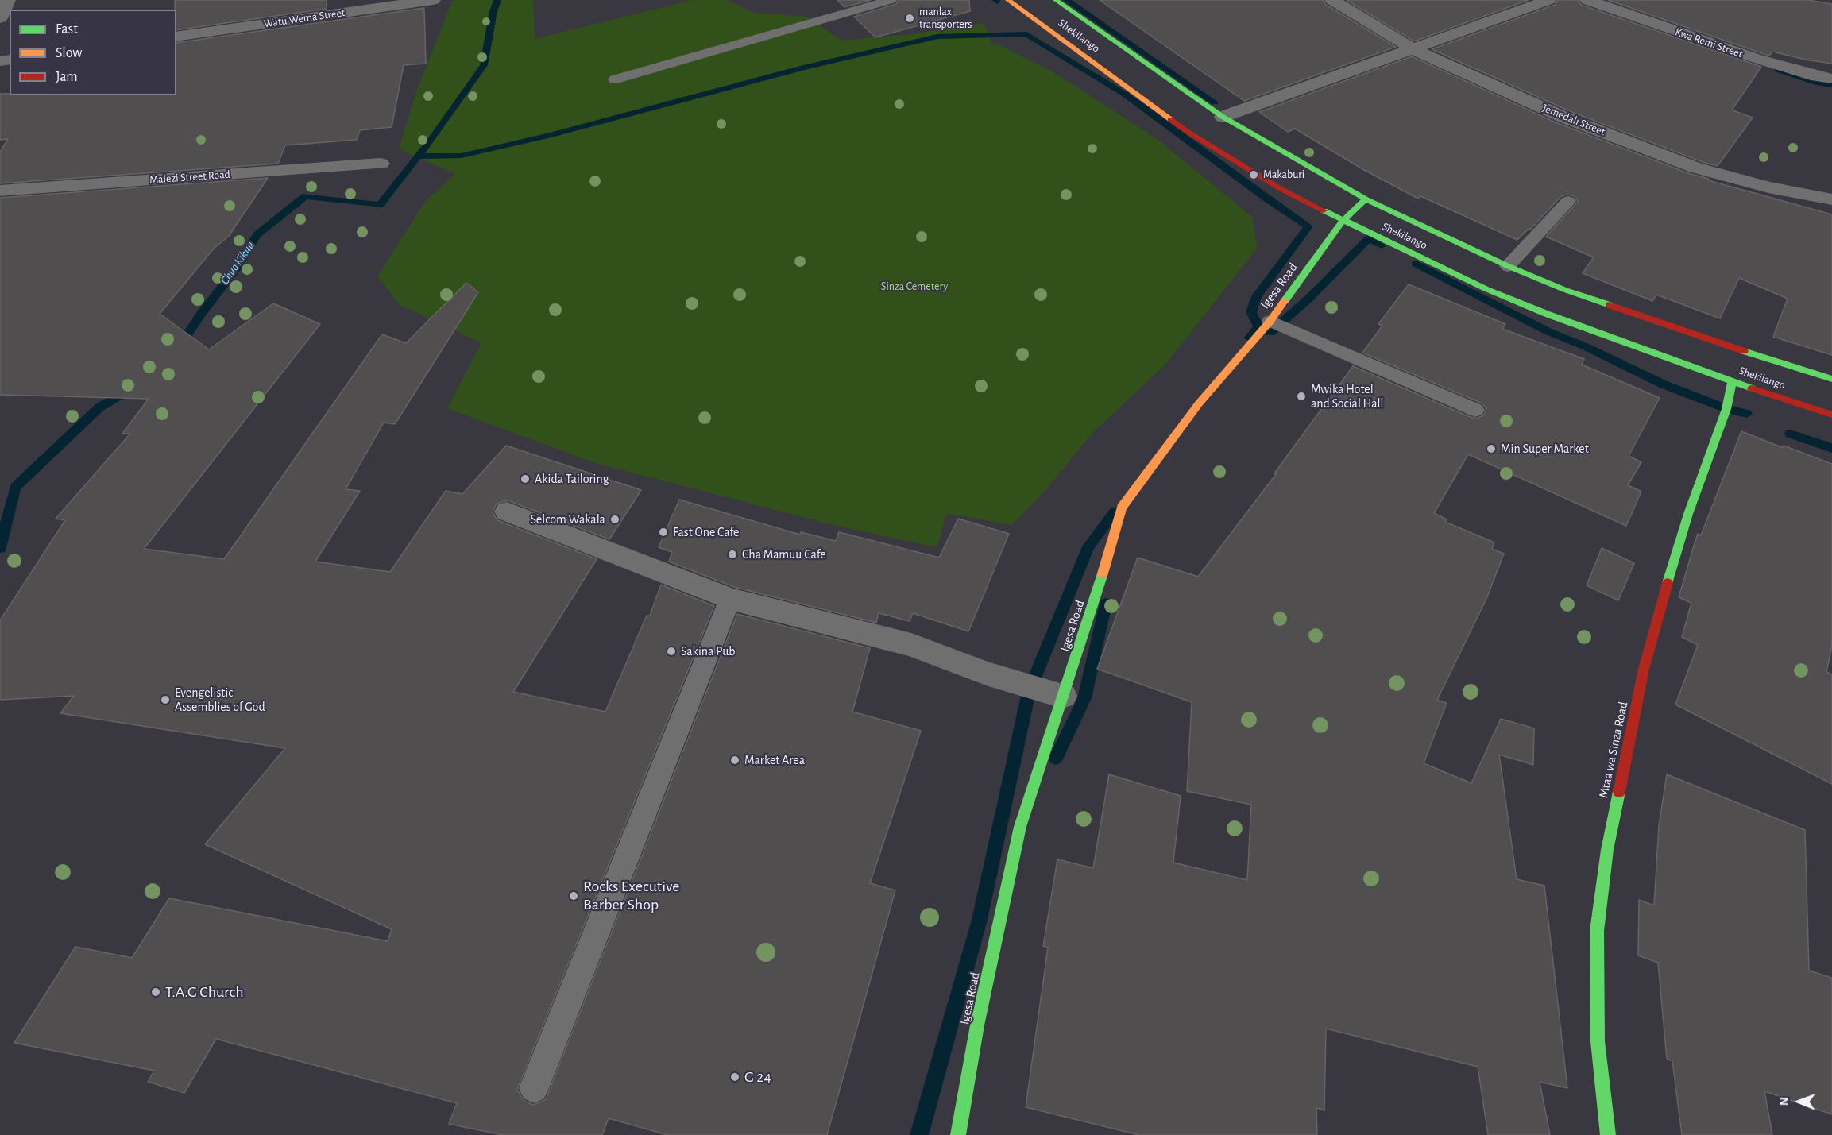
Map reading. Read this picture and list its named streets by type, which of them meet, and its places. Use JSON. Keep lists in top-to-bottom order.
{
  "streets": {
    "main road": ["Shekilango", "Igesa Road", "Mtaa wa Sinza Road"],
    "street": [
      "Watu Wema Street",
      "Kwa Remi Street",
      "Jemedali Street",
      "Malezi Street Road"
    ]
  },
  "crossings": [
    ["Shekilango", "Igesa Road"],
    ["Shekilango", "Mtaa wa Sinza Road"]
  ],
  "water": ["Chuo Kikuu"],
  "parks": ["Sinza Cemetery"],
  "places": [
    "manlax transporters",
    "Makaburi",
    "Mwika Hotel and Social Hall",
    "Min Super Market",
    "Akida Tailoring",
    "Selcom Wakala",
    "Fast One Cafe",
    "Cha Mamuu Cafe",
    "Sakina Pub",
    "Evengelistic Assemblies of God",
    "Market Area",
    "Rocks Executive Barber Shop",
    "T.A.G Church",
    "G 24"
  ],
  "legend": ["Fast", "Slow", "Jam"],
  "north": "left"
}
